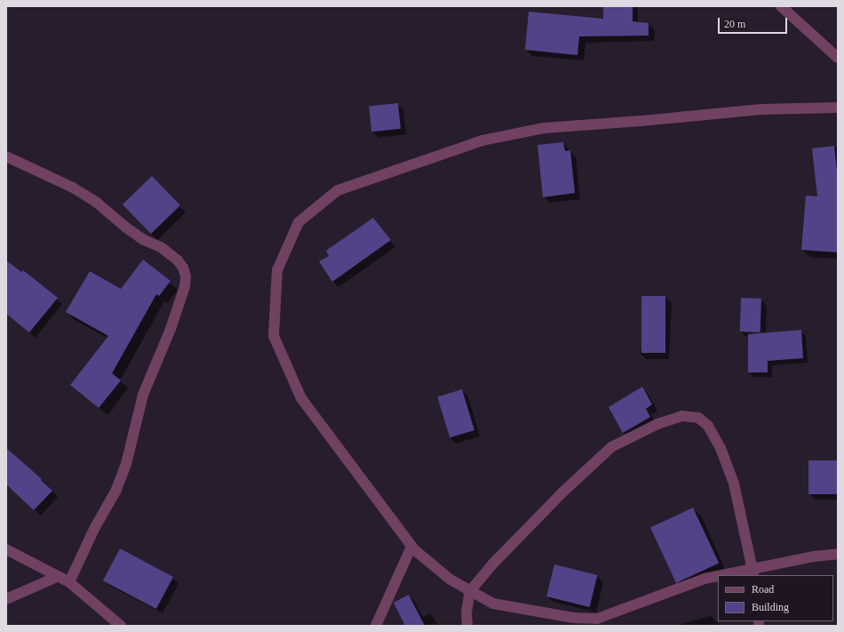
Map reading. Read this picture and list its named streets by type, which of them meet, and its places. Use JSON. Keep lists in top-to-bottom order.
{
  "legend": ["Road", "Building"],
  "scale_bar": "20 m"
}
